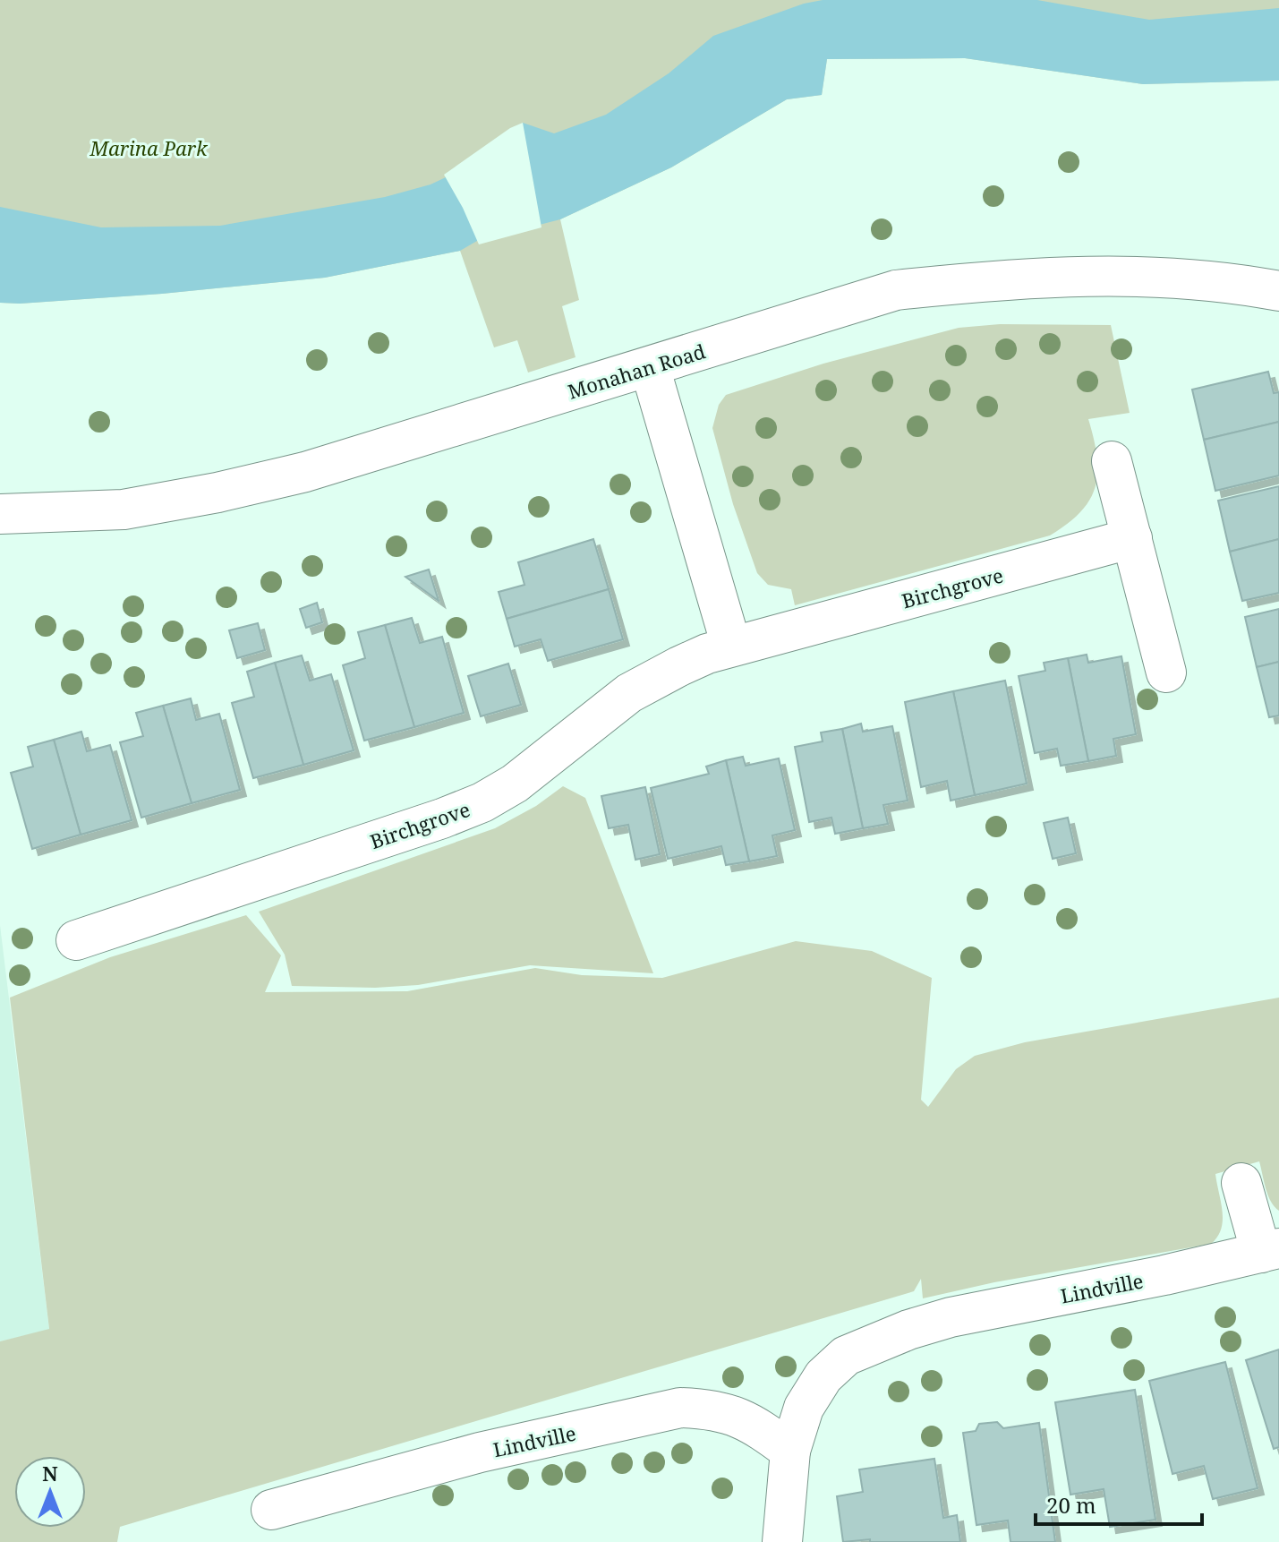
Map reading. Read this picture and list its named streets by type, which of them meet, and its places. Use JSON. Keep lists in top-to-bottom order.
{
  "streets": {
    "street": ["Monahan Road", "Birchgrove", "Lindville"]
  },
  "parks": ["Marina Park"],
  "scale_bar": "20 m",
  "north": "top"
}
